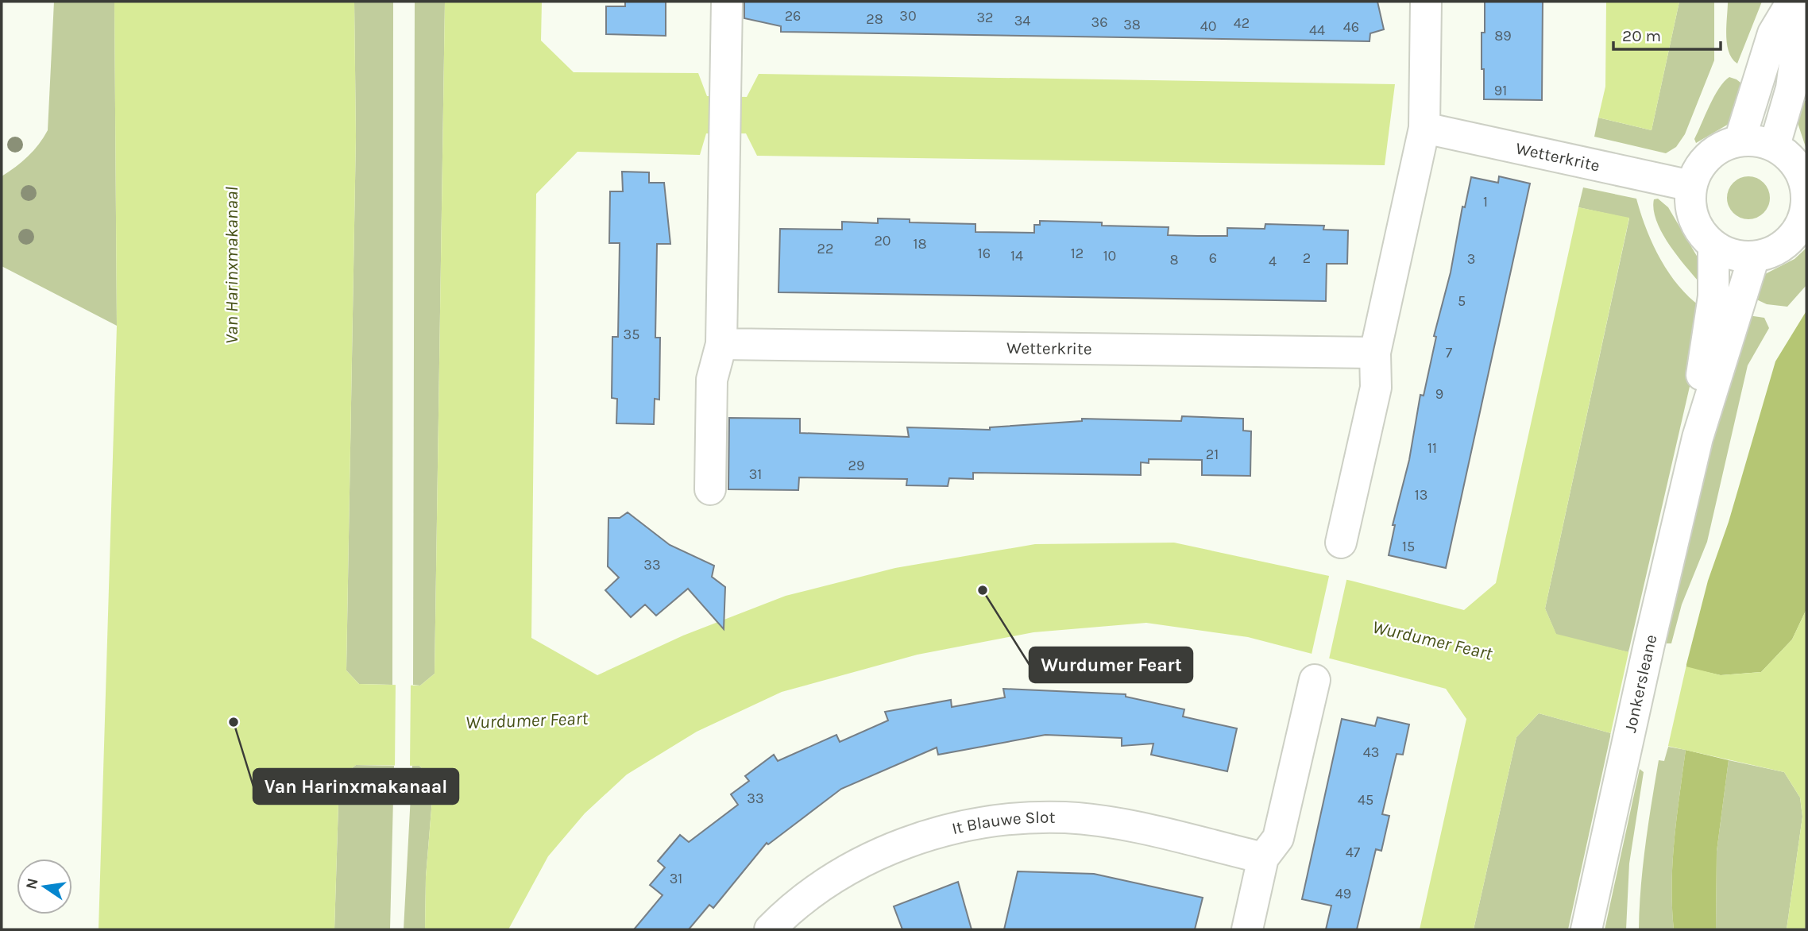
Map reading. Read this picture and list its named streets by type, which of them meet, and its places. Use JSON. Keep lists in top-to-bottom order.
{
  "streets": {
    "street": ["Wetterkrite", "Jonkersleane", "It Blauwe Slot"]
  },
  "crossings": [
    ["Wetterkrite", "Jonkersleane"]
  ],
  "water": ["Van Harinxmakanaal", "Wurdumer Feart"],
  "places": ["Wurdumer Feart", "Van Harinxmakanaal"],
  "house_numbers": [
    "26",
    "30",
    "32",
    "28",
    "34",
    "36",
    "42",
    "38",
    "40",
    "46",
    "44",
    "89",
    "91",
    "1",
    "20",
    "18",
    "22",
    "16",
    "12",
    "14",
    "10",
    "6",
    "2",
    "3",
    "8",
    "4",
    "5",
    "35",
    "7",
    "9",
    "11",
    "21",
    "29",
    "31",
    "13",
    "15",
    "33",
    "43",
    "33",
    "45",
    "47",
    "31",
    "49"
  ],
  "scale_bar": "20 m",
  "north": "left"
}
